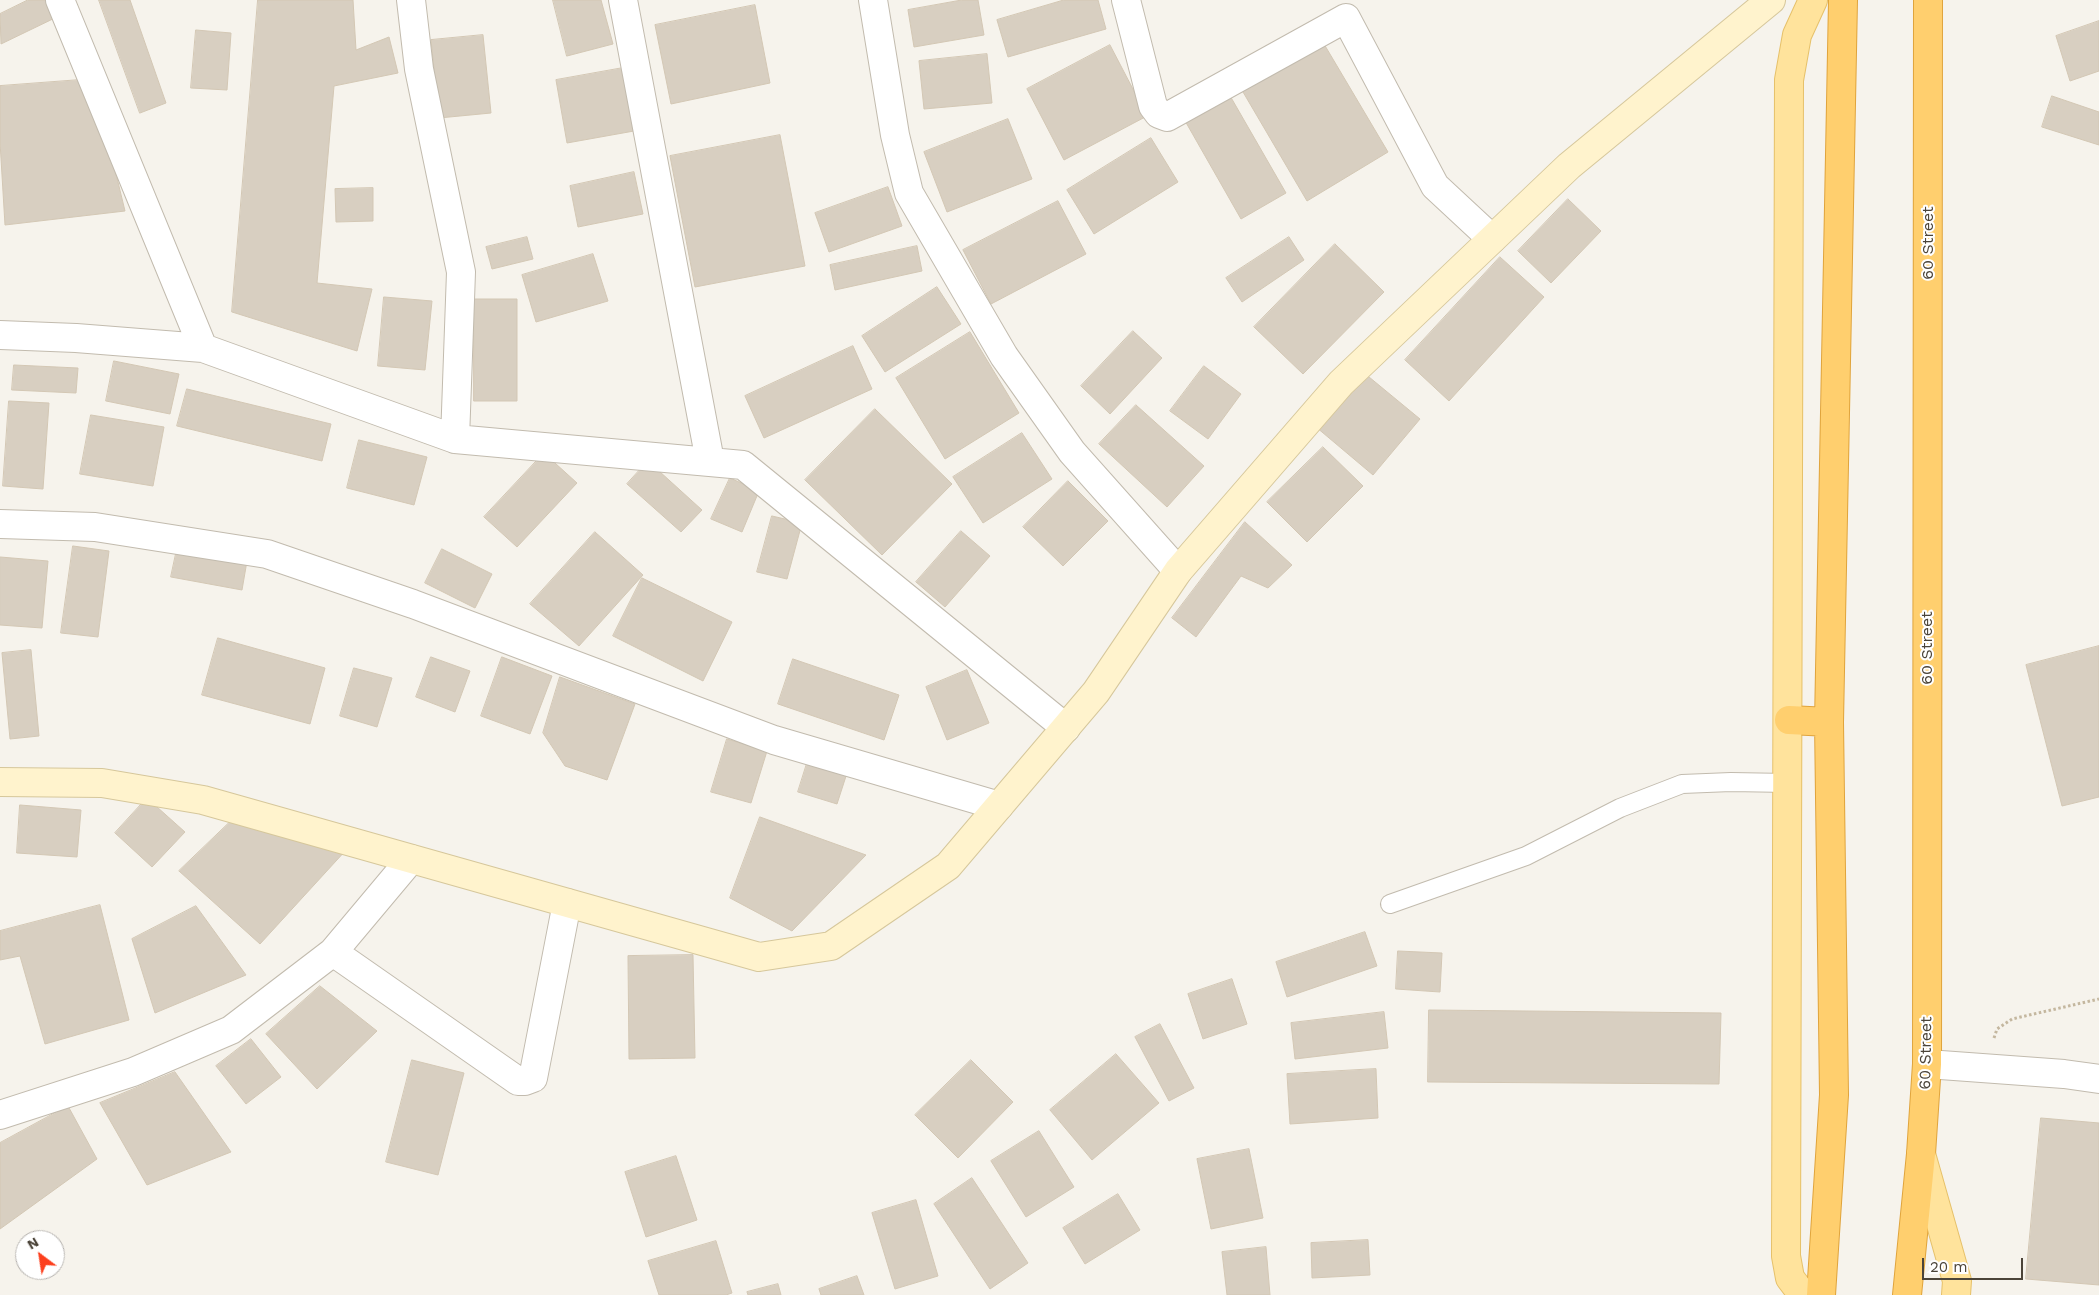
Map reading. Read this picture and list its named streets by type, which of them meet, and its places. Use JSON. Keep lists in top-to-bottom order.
{
  "streets": {
    "highway": ["60 Street"]
  },
  "scale_bar": "20 m",
  "north": "top left"
}
